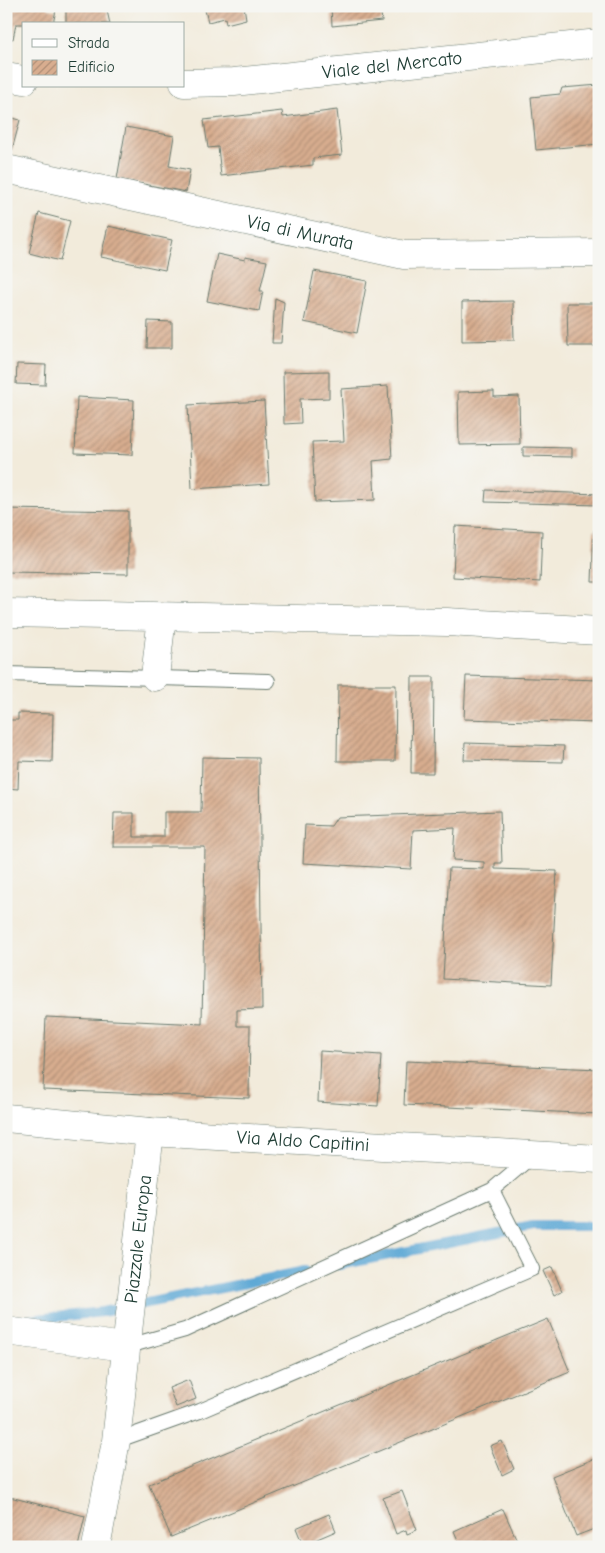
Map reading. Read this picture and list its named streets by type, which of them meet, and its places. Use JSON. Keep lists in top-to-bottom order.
{
  "streets": {
    "street": [
      "Viale del Mercato",
      "Via di Murata",
      "Via Aldo Capitini",
      "Piazzale Europa"
    ]
  },
  "crossings": [
    ["Via Aldo Capitini", "Piazzale Europa"]
  ],
  "legend": ["Strada", "Edificio"]
}
